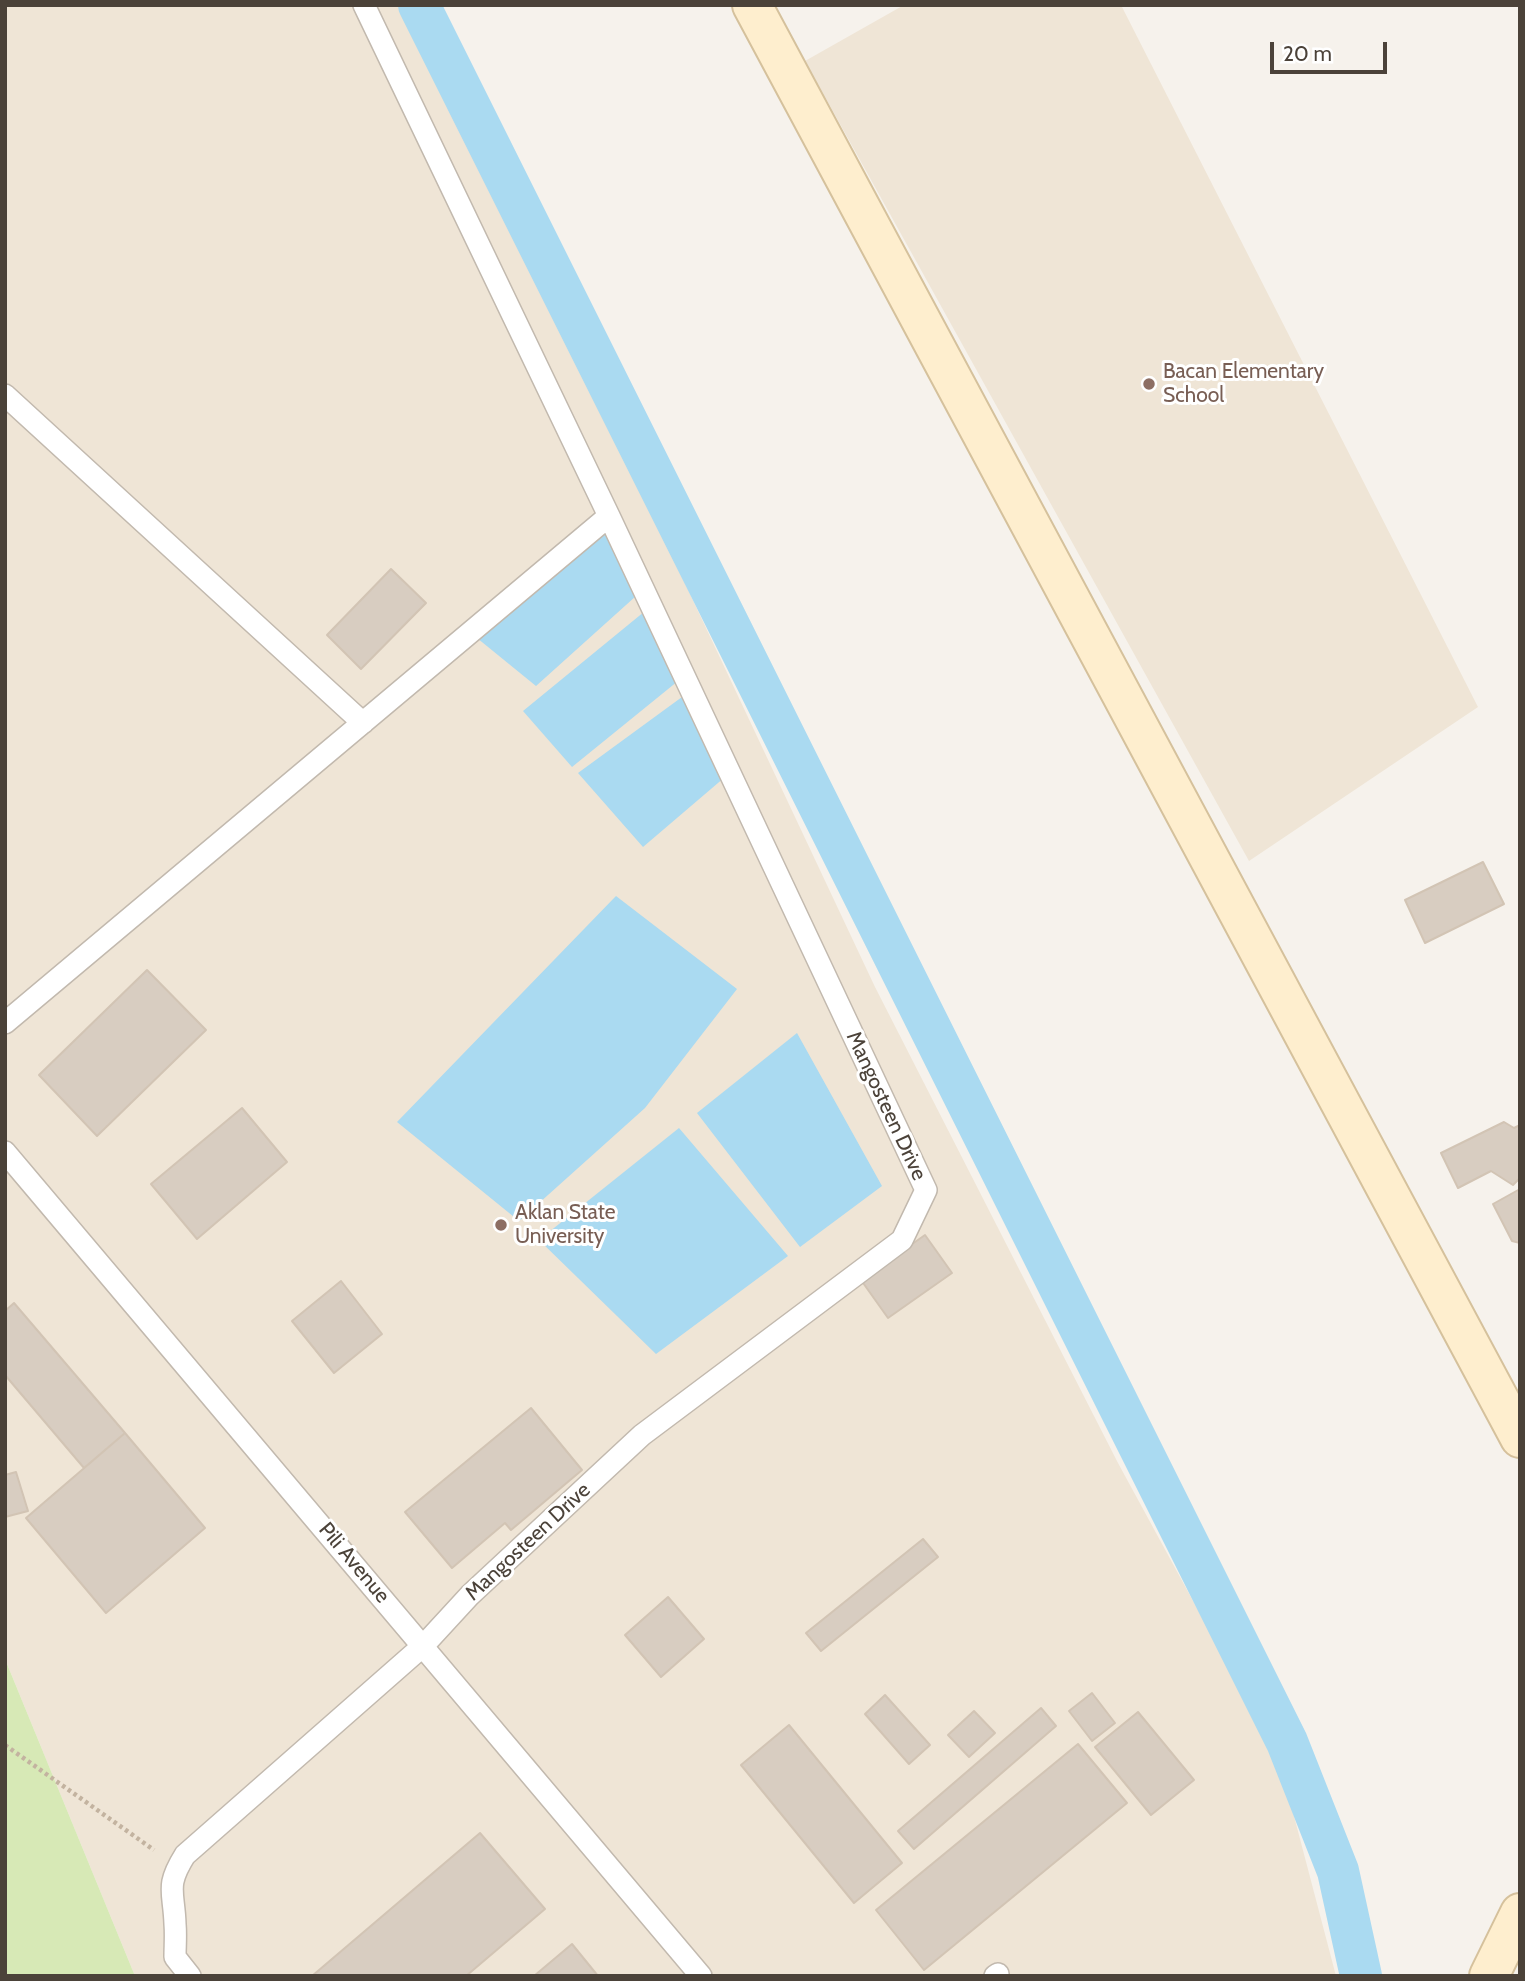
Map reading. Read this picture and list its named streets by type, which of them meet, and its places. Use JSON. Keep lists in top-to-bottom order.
{
  "streets": {
    "lane": ["Mangosteen Drive", "Pili Avenue"]
  },
  "crossings": [
    ["Mangosteen Drive", "Pili Avenue"]
  ],
  "places": ["Bacan Elementary School", "Aklan State University"],
  "scale_bar": "20 m"
}
